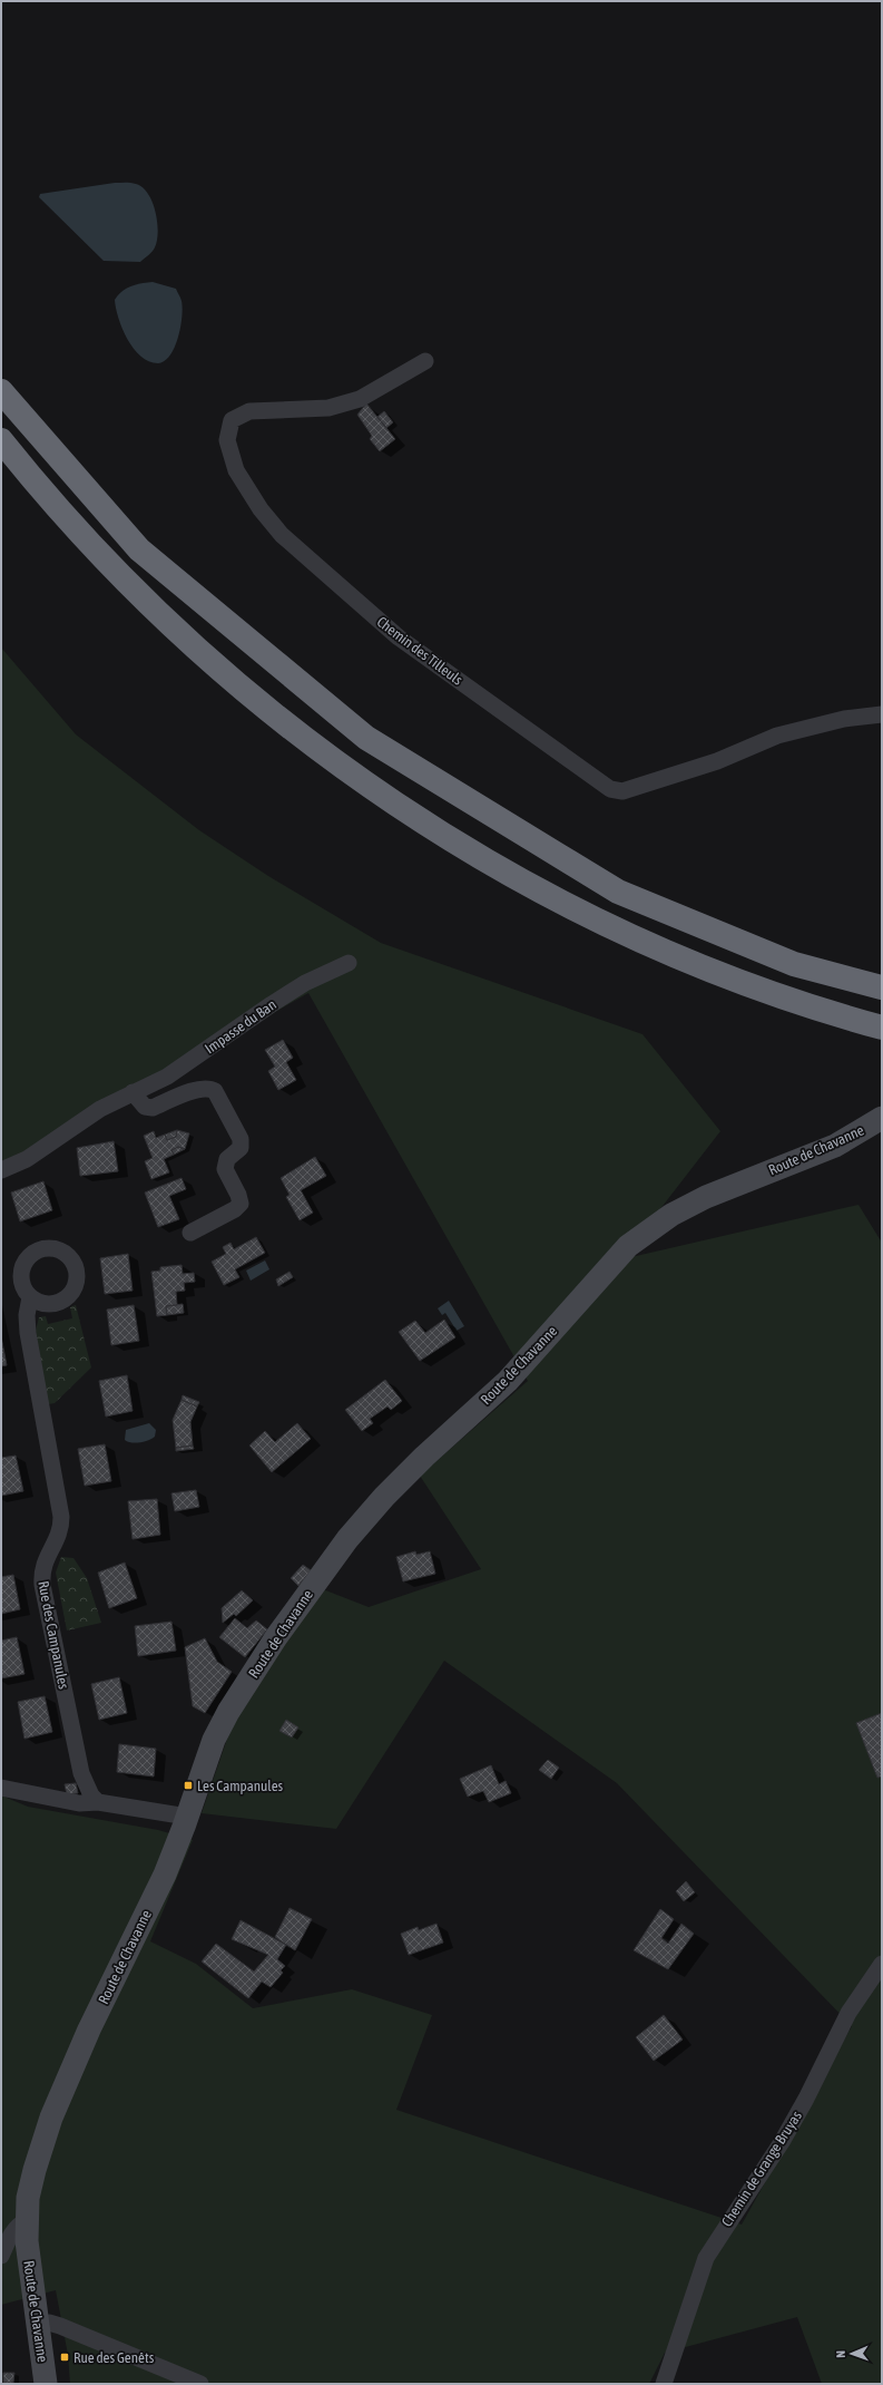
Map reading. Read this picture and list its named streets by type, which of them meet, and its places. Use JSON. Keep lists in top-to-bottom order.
{
  "streets": {
    "main road": ["Route de Chavanne"],
    "street": [
      "Chemin des Tilleuls",
      "Impasse du Ban",
      "Rue des Campanules",
      "Chemin de Grange Bruyas"
    ]
  },
  "places": {
    "transit": ["Les Campanules", "Rue des Genêts"]
  },
  "north": "left"
}
